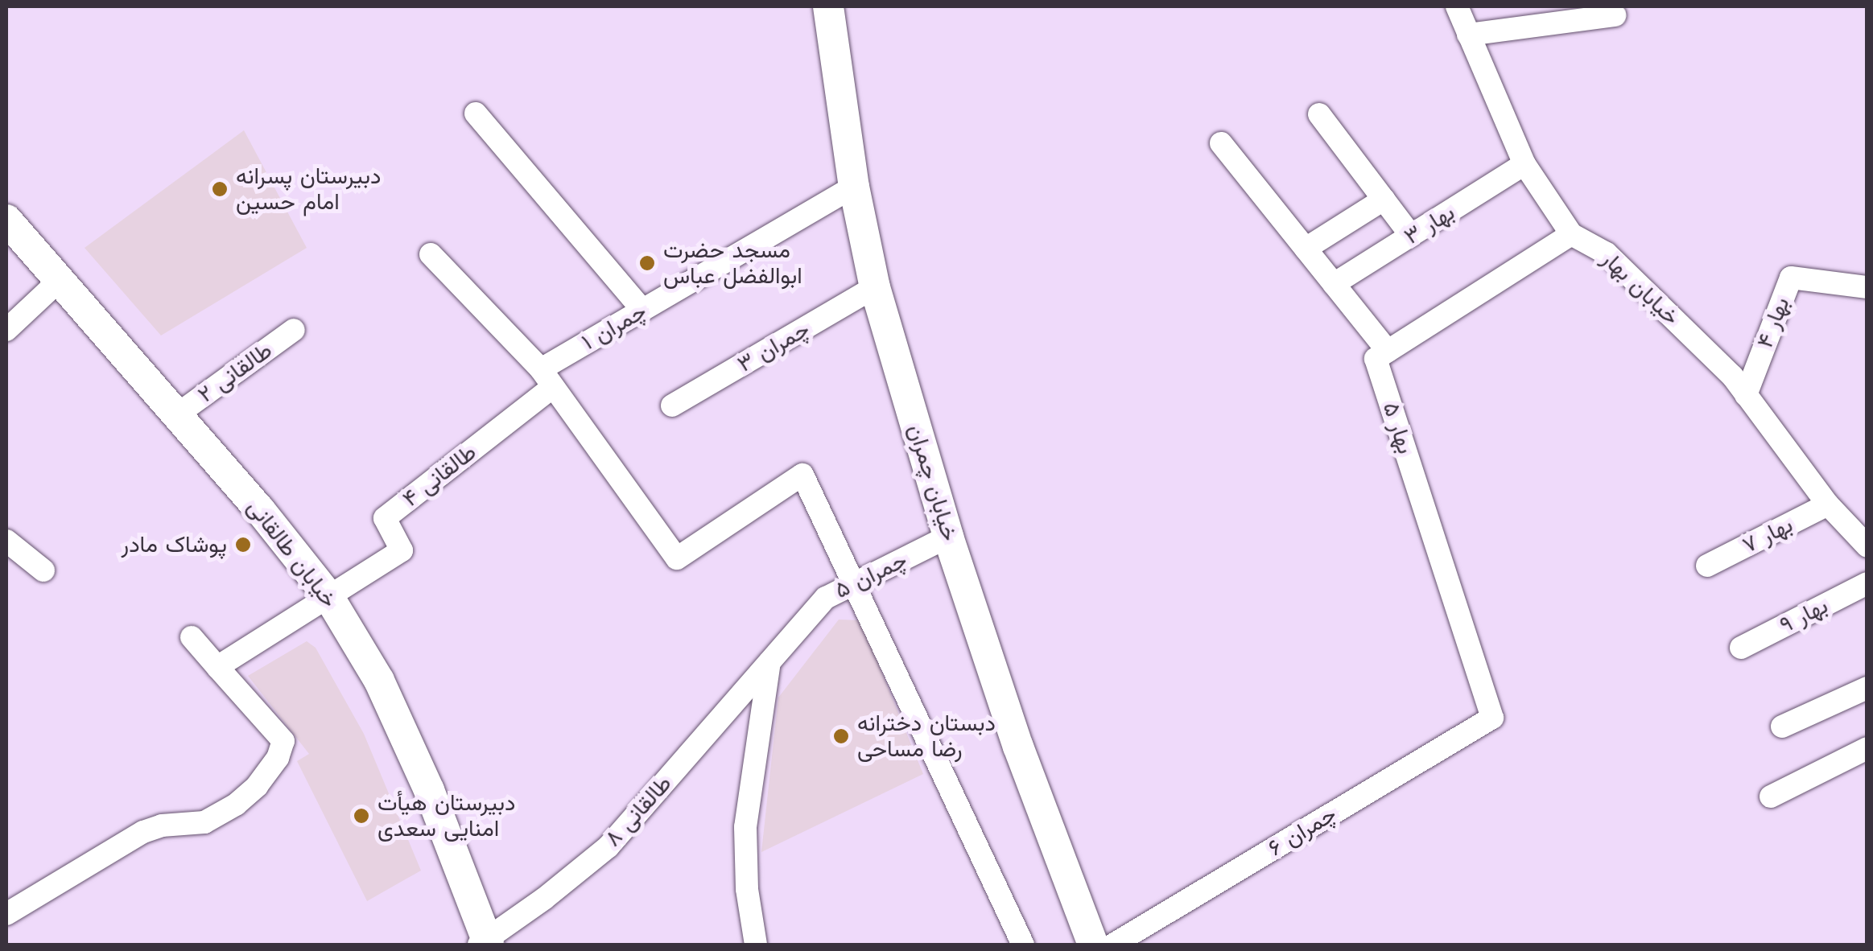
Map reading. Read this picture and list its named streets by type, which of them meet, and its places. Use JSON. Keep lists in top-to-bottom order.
{
  "streets": {
    "main road": ["خیابان چمران", "خیابان طالقانی"],
    "street": [
      "بهار ۳",
      "خیابان بهار",
      "بهار ۴",
      "چمران ۱",
      "چمران ۳",
      "طالقانی ۲",
      "بهار ۵",
      "طالقانی ۴",
      "بهار ۷",
      "چمران ۵",
      "بهار ۹",
      "طالقانی ۸",
      "چمران ۶"
    ]
  },
  "crossings": [
    ["بهار ۳", "خیابان بهار"],
    ["خیابان بهار", "بهار ۴"],
    ["خیابان بهار", "بهار ۷"],
    ["چمران ۱", "طالقانی ۴"],
    ["چمران ۱", "خیابان چمران"],
    ["چمران ۳", "خیابان چمران"],
    ["طالقانی ۲", "خیابان طالقانی"],
    ["بهار ۵", "چمران ۶"],
    ["طالقانی ۴", "خیابان طالقانی"],
    ["خیابان چمران", "چمران ۵"],
    ["خیابان طالقانی", "طالقانی ۸"],
    ["چمران ۵", "طالقانی ۸"]
  ],
  "places": [
    "دبیرستان پسرانه امام حسین",
    "مسجد حضرت ابوالفضل عباس",
    "پوشاک مادر",
    "دبستان دخترانه رضا مساحی",
    "دبیرستان هیأت امنایی سعدی"
  ]
}
